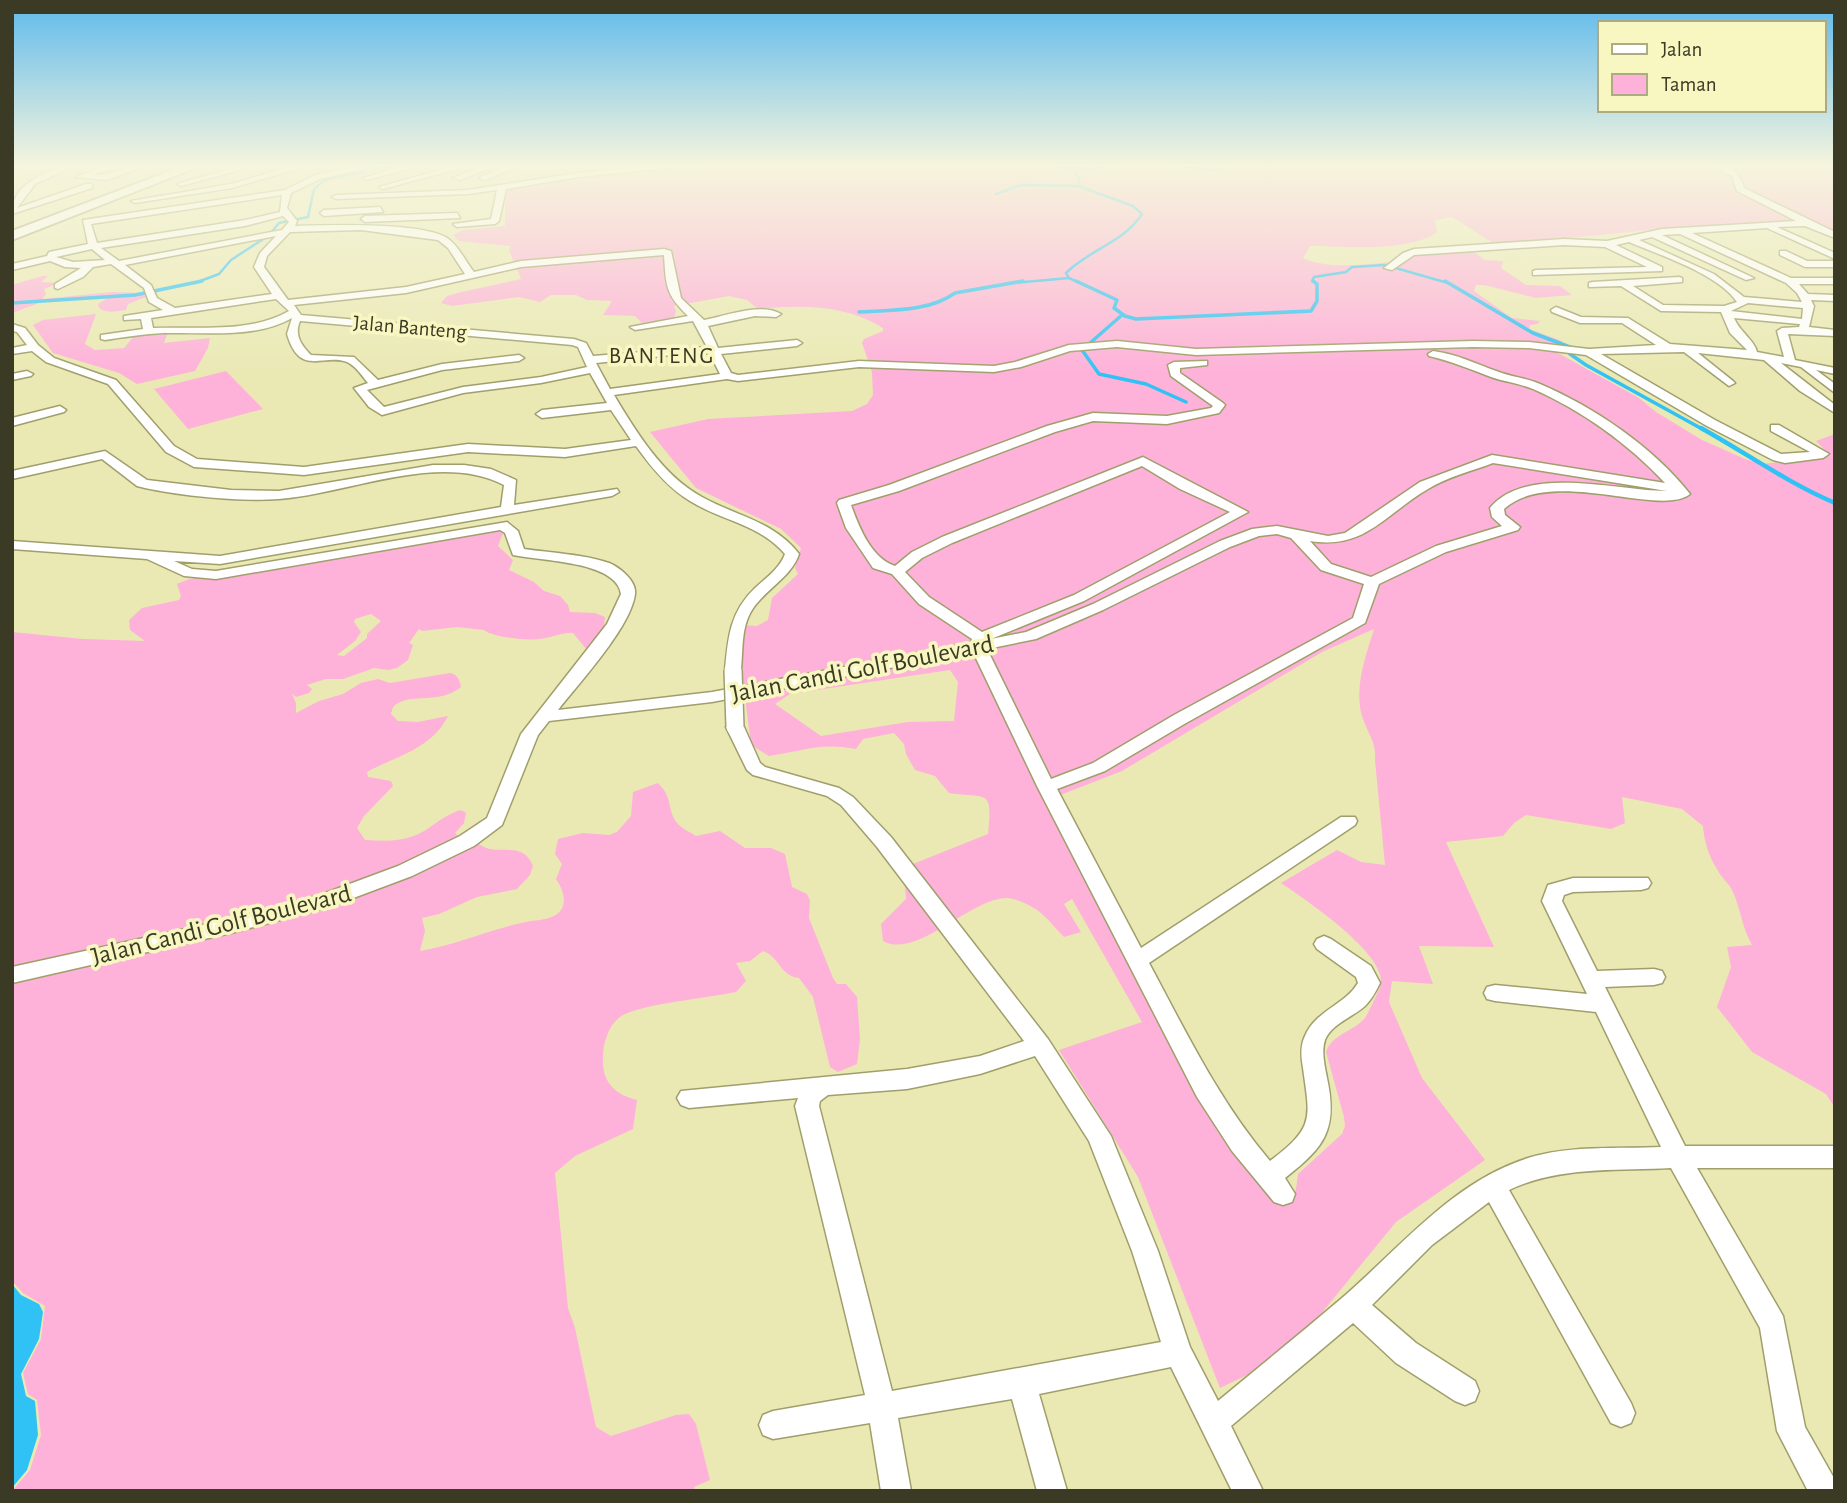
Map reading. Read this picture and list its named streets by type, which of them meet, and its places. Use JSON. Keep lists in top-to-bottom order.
{
  "streets": {
    "street": ["Jalan Banteng", "Jalan Candi Golf Boulevard"]
  },
  "districts": ["BANTENG"],
  "legend": ["Jalan", "Taman"]
}
